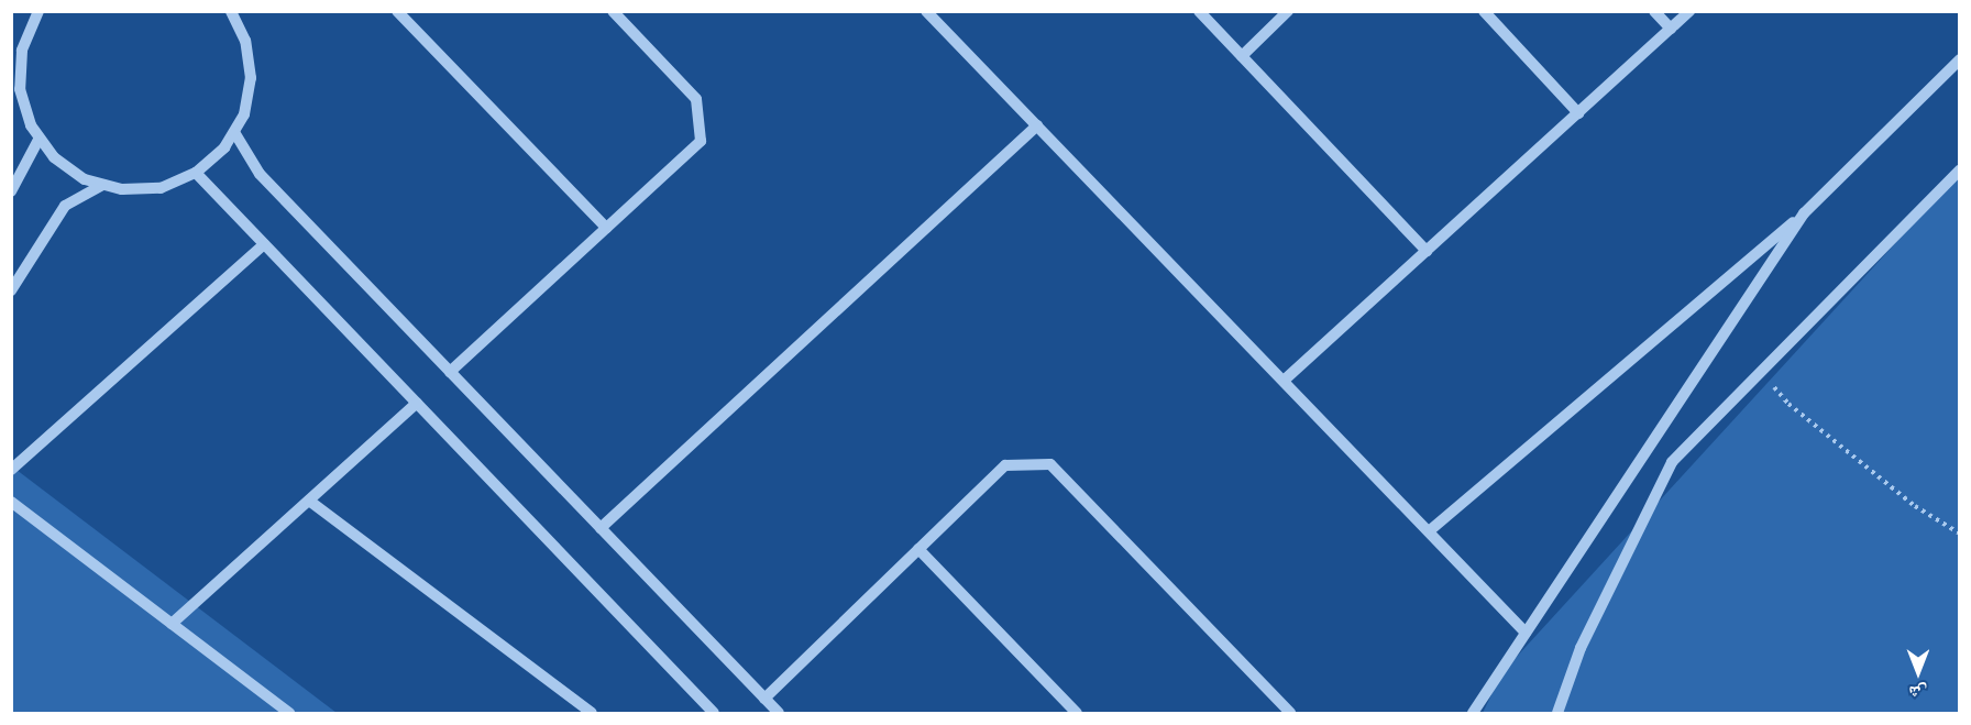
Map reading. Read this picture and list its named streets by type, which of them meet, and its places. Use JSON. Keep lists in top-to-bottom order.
{
  "north": "bottom"
}
